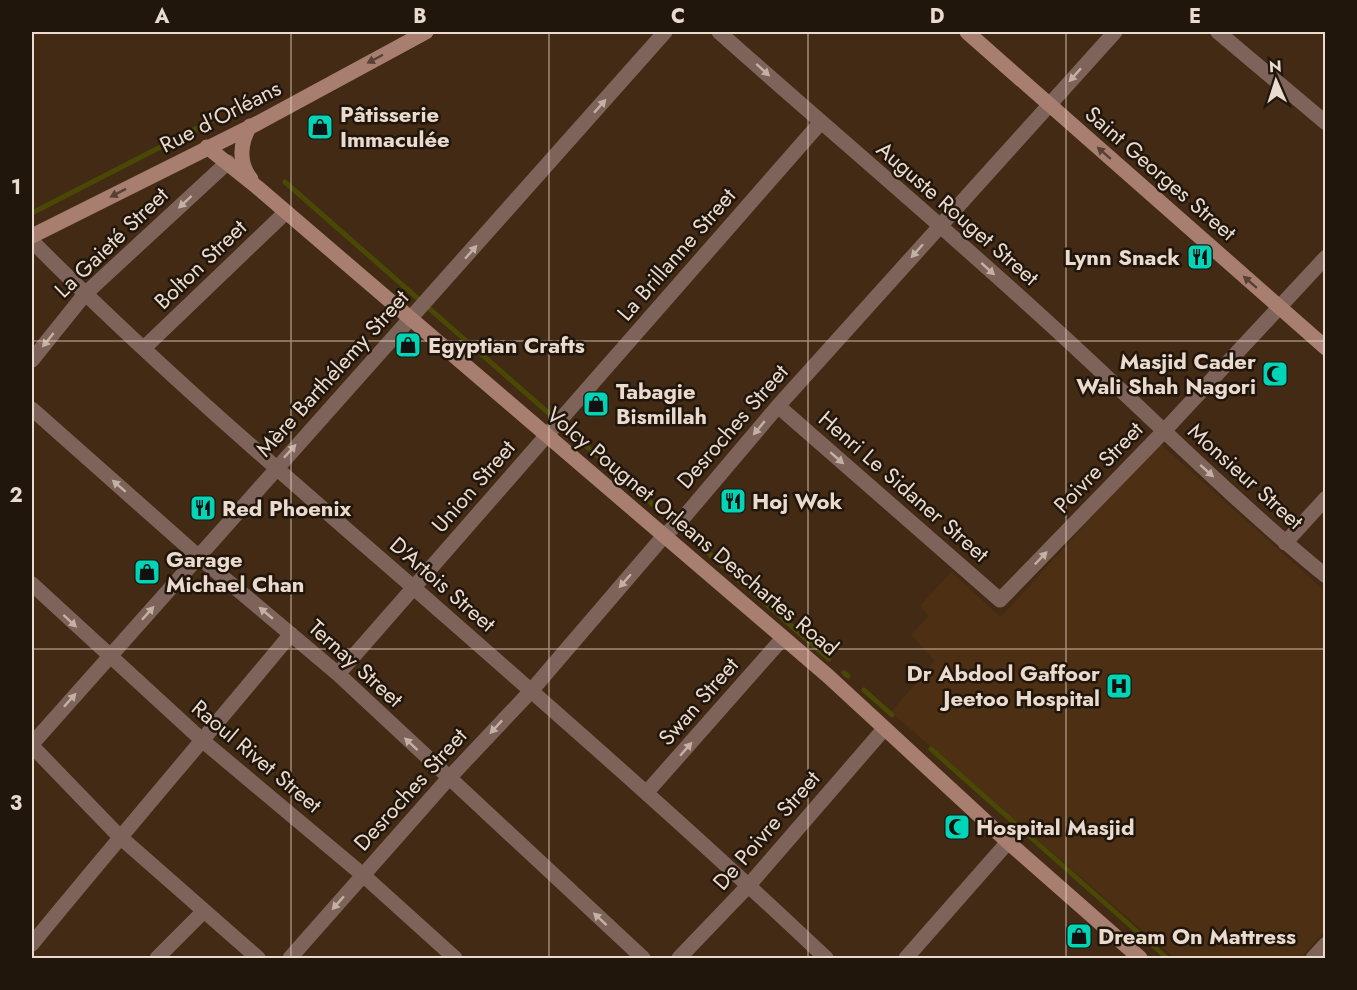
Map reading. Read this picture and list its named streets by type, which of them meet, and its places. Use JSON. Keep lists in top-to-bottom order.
{
  "streets": {
    "main road": ["Rue d'Orléans", "Saint Georges Street", "Volcy Pougnet Orleans Deschartes Road"],
    "street": [
      "Auguste Rouget Street",
      "La Gaieté Street",
      "La Brillanne Street",
      "Bolton Street",
      "Mère Barthélemy Street",
      "Desroches Street",
      "Poivre Street",
      "Monsieur Street",
      "Union Street",
      "Henri Le Sidaner Street",
      "D'Artois Street",
      "Ternay Street",
      "Swan Street",
      "Raoul Rivet Street",
      "De Poivre Street"
    ]
  },
  "crossings": [
    ["Rue d'Orléans", "Volcy Pougnet Orleans Deschartes Road"],
    ["Saint Georges Street", "Desroches Street"],
    ["Saint Georges Street", "Poivre Street"],
    ["Auguste Rouget Street", "La Brillanne Street"],
    ["Auguste Rouget Street", "Desroches Street"],
    ["Auguste Rouget Street", "Poivre Street"],
    ["Auguste Rouget Street", "Monsieur Street"],
    ["La Gaieté Street", "Volcy Pougnet Orleans Deschartes Road"],
    ["La Gaieté Street", "D'Artois Street"],
    ["La Brillanne Street", "Union Street"],
    ["La Brillanne Street", "Volcy Pougnet Orleans Deschartes Road"],
    ["Bolton Street", "Volcy Pougnet Orleans Deschartes Road"],
    ["Bolton Street", "D'Artois Street"],
    ["Mère Barthélemy Street", "Volcy Pougnet Orleans Deschartes Road"],
    ["Mère Barthélemy Street", "D'Artois Street"],
    ["Mère Barthélemy Street", "Ternay Street"],
    ["Mère Barthélemy Street", "Raoul Rivet Street"],
    ["Desroches Street", "Henri Le Sidaner Street"],
    ["Desroches Street", "Volcy Pougnet Orleans Deschartes Road"],
    ["Desroches Street", "D'Artois Street"],
    ["Desroches Street", "Ternay Street"],
    ["Desroches Street", "Raoul Rivet Street"],
    ["Poivre Street", "Monsieur Street"],
    ["Poivre Street", "Henri Le Sidaner Street"],
    ["Union Street", "Volcy Pougnet Orleans Deschartes Road"],
    ["Union Street", "D'Artois Street"],
    ["Union Street", "Ternay Street"],
    ["Volcy Pougnet Orleans Deschartes Road", "Swan Street"],
    ["Volcy Pougnet Orleans Deschartes Road", "De Poivre Street"],
    ["D'Artois Street", "Swan Street"],
    ["D'Artois Street", "De Poivre Street"]
  ],
  "one_way": [
    "Rue d'Orléans",
    "Saint Georges Street",
    "Auguste Rouget Street",
    "La Gaieté Street",
    "Desroches Street",
    "Poivre Street",
    "Monsieur Street",
    "Henri Le Sidaner Street",
    "Ternay Street",
    "Swan Street"
  ],
  "places": {
    "shop": [
      "Pâtisserie Immaculée",
      "Egyptian Crafts",
      "Tabagie Bismillah",
      "Garage Michael Chan",
      "Dream On Mattress"
    ],
    "restaurant": ["Lynn Snack", "Hoj Wok", "Red Phoenix"],
    "mosque": ["Masjid Cader Wali Shah Nagori", "Hospital Masjid"],
    "hospital": ["Dr Abdool Gaffoor Jeetoo Hospital"]
  },
  "north": "top",
  "grid": {
    "columns": [
      "A",
      "B",
      "C",
      "D",
      "E"
    ],
    "rows": ["1", "2", "3"]
  }
}
